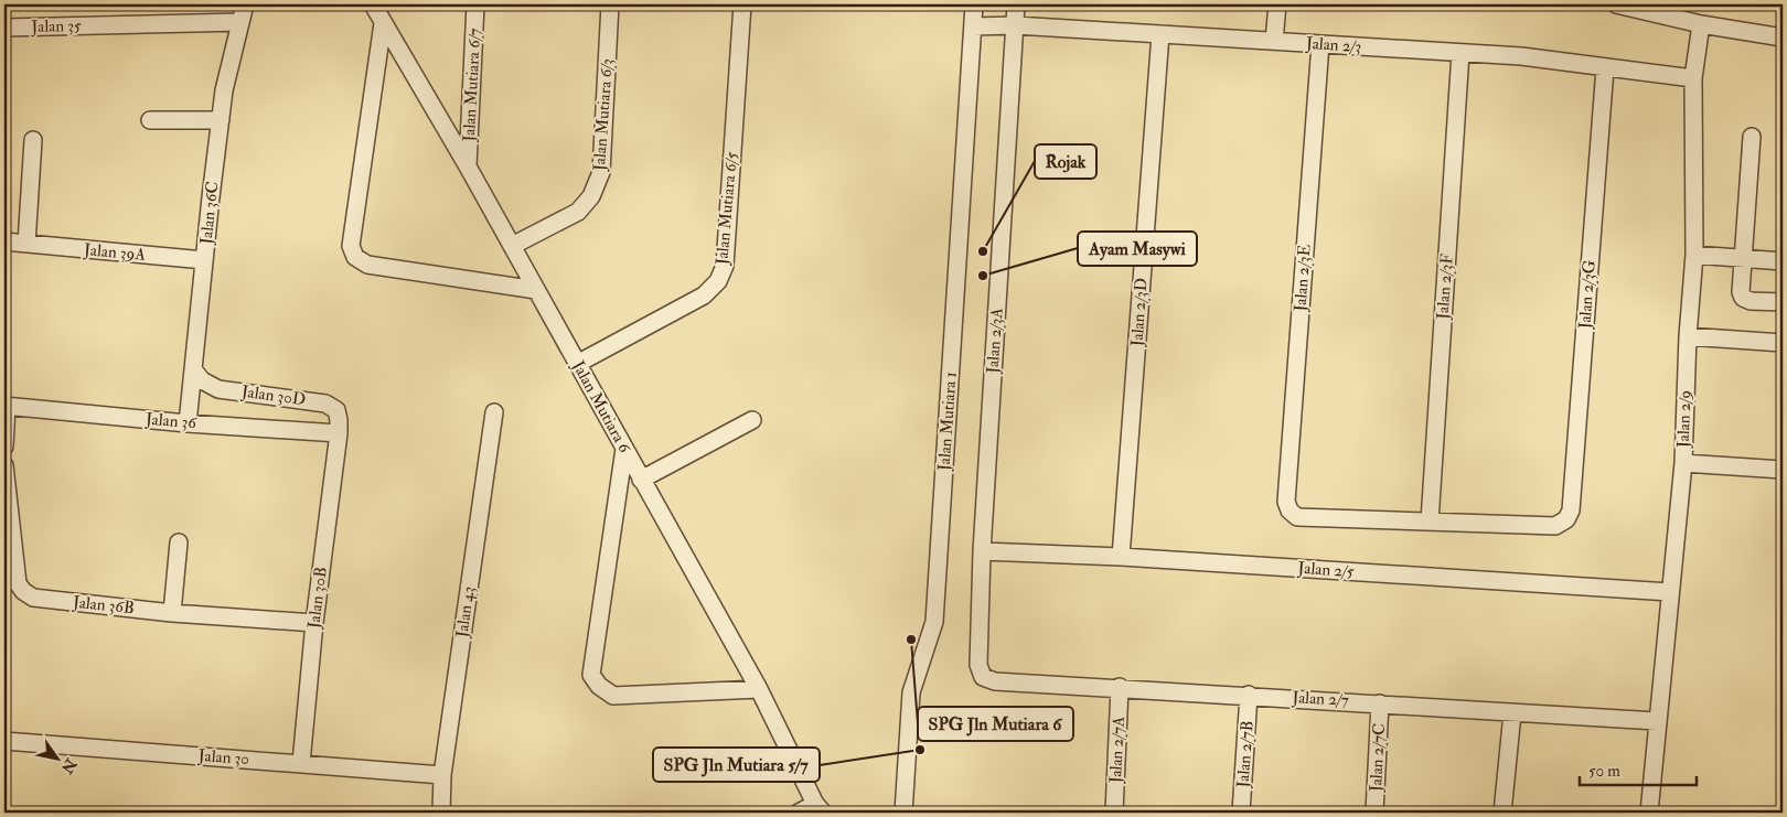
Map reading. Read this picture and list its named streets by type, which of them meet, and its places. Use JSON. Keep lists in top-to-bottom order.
{
  "streets": {
    "street": [
      "Jalan 35",
      "Jalan 2/3",
      "Jalan Mutiara 6/7",
      "Jalan Mutiara 6/3",
      "Jalan Mutiara 6/5",
      "Jalan 36C",
      "Jalan 39A",
      "Jalan 2/3E",
      "Jalan 2/3F",
      "Jalan 2/3G",
      "Jalan 2/3D",
      "Jalan 2/3A",
      "Jalan 30D",
      "Jalan Mutiara 6",
      "Jalan 2/9",
      "Jalan 36",
      "Jalan Mutiara 1",
      "Jalan 2/5",
      "Jalan 30B",
      "Jalan 36B",
      "Jalan 43",
      "Jalan 2/7",
      "Jalan 2/7A",
      "Jalan 2/7B",
      "Jalan 30",
      "Jalan 2/7C"
    ]
  },
  "crossings": [
    ["Jalan 35", "Jalan 36C"],
    ["Jalan 2/3", "Jalan 2/3E"],
    ["Jalan 2/3", "Jalan 2/3F"],
    ["Jalan 2/3", "Jalan 2/3G"],
    ["Jalan 2/3", "Jalan 2/3D"],
    ["Jalan 2/3", "Jalan 2/3A"],
    ["Jalan 2/3", "Jalan 2/9"],
    ["Jalan 2/3", "Jalan Mutiara 1"],
    ["Jalan Mutiara 6/7", "Jalan Mutiara 6"],
    ["Jalan Mutiara 6/3", "Jalan Mutiara 6"],
    ["Jalan Mutiara 6/5", "Jalan Mutiara 6"],
    ["Jalan 36C", "Jalan 39A"],
    ["Jalan 36C", "Jalan 30D"],
    ["Jalan 36C", "Jalan 36"],
    ["Jalan 2/3E", "Jalan 2/3F"],
    ["Jalan 2/3E", "Jalan 2/3G"],
    ["Jalan 2/3F", "Jalan 2/3G"],
    ["Jalan 2/3D", "Jalan 2/5"],
    ["Jalan 2/3A", "Jalan 2/5"],
    ["Jalan 2/3A", "Jalan 2/7"],
    ["Jalan 30D", "Jalan 36"],
    ["Jalan 30D", "Jalan 30B"],
    ["Jalan 2/9", "Jalan 2/5"],
    ["Jalan 2/9", "Jalan 2/7"],
    ["Jalan 36", "Jalan 30B"],
    ["Jalan 30B", "Jalan 36B"],
    ["Jalan 30B", "Jalan 30"],
    ["Jalan 43", "Jalan 30"],
    ["Jalan 2/7", "Jalan 2/7A"],
    ["Jalan 2/7", "Jalan 2/7B"],
    ["Jalan 2/7", "Jalan 2/7C"]
  ],
  "places": [
    "Rojak",
    "Ayam Masywi",
    "SPG Jln Mutiara 6",
    "SPG Jln Mutiara 5/7"
  ],
  "scale_bar": "50 m",
  "north": "bottom right"
}
